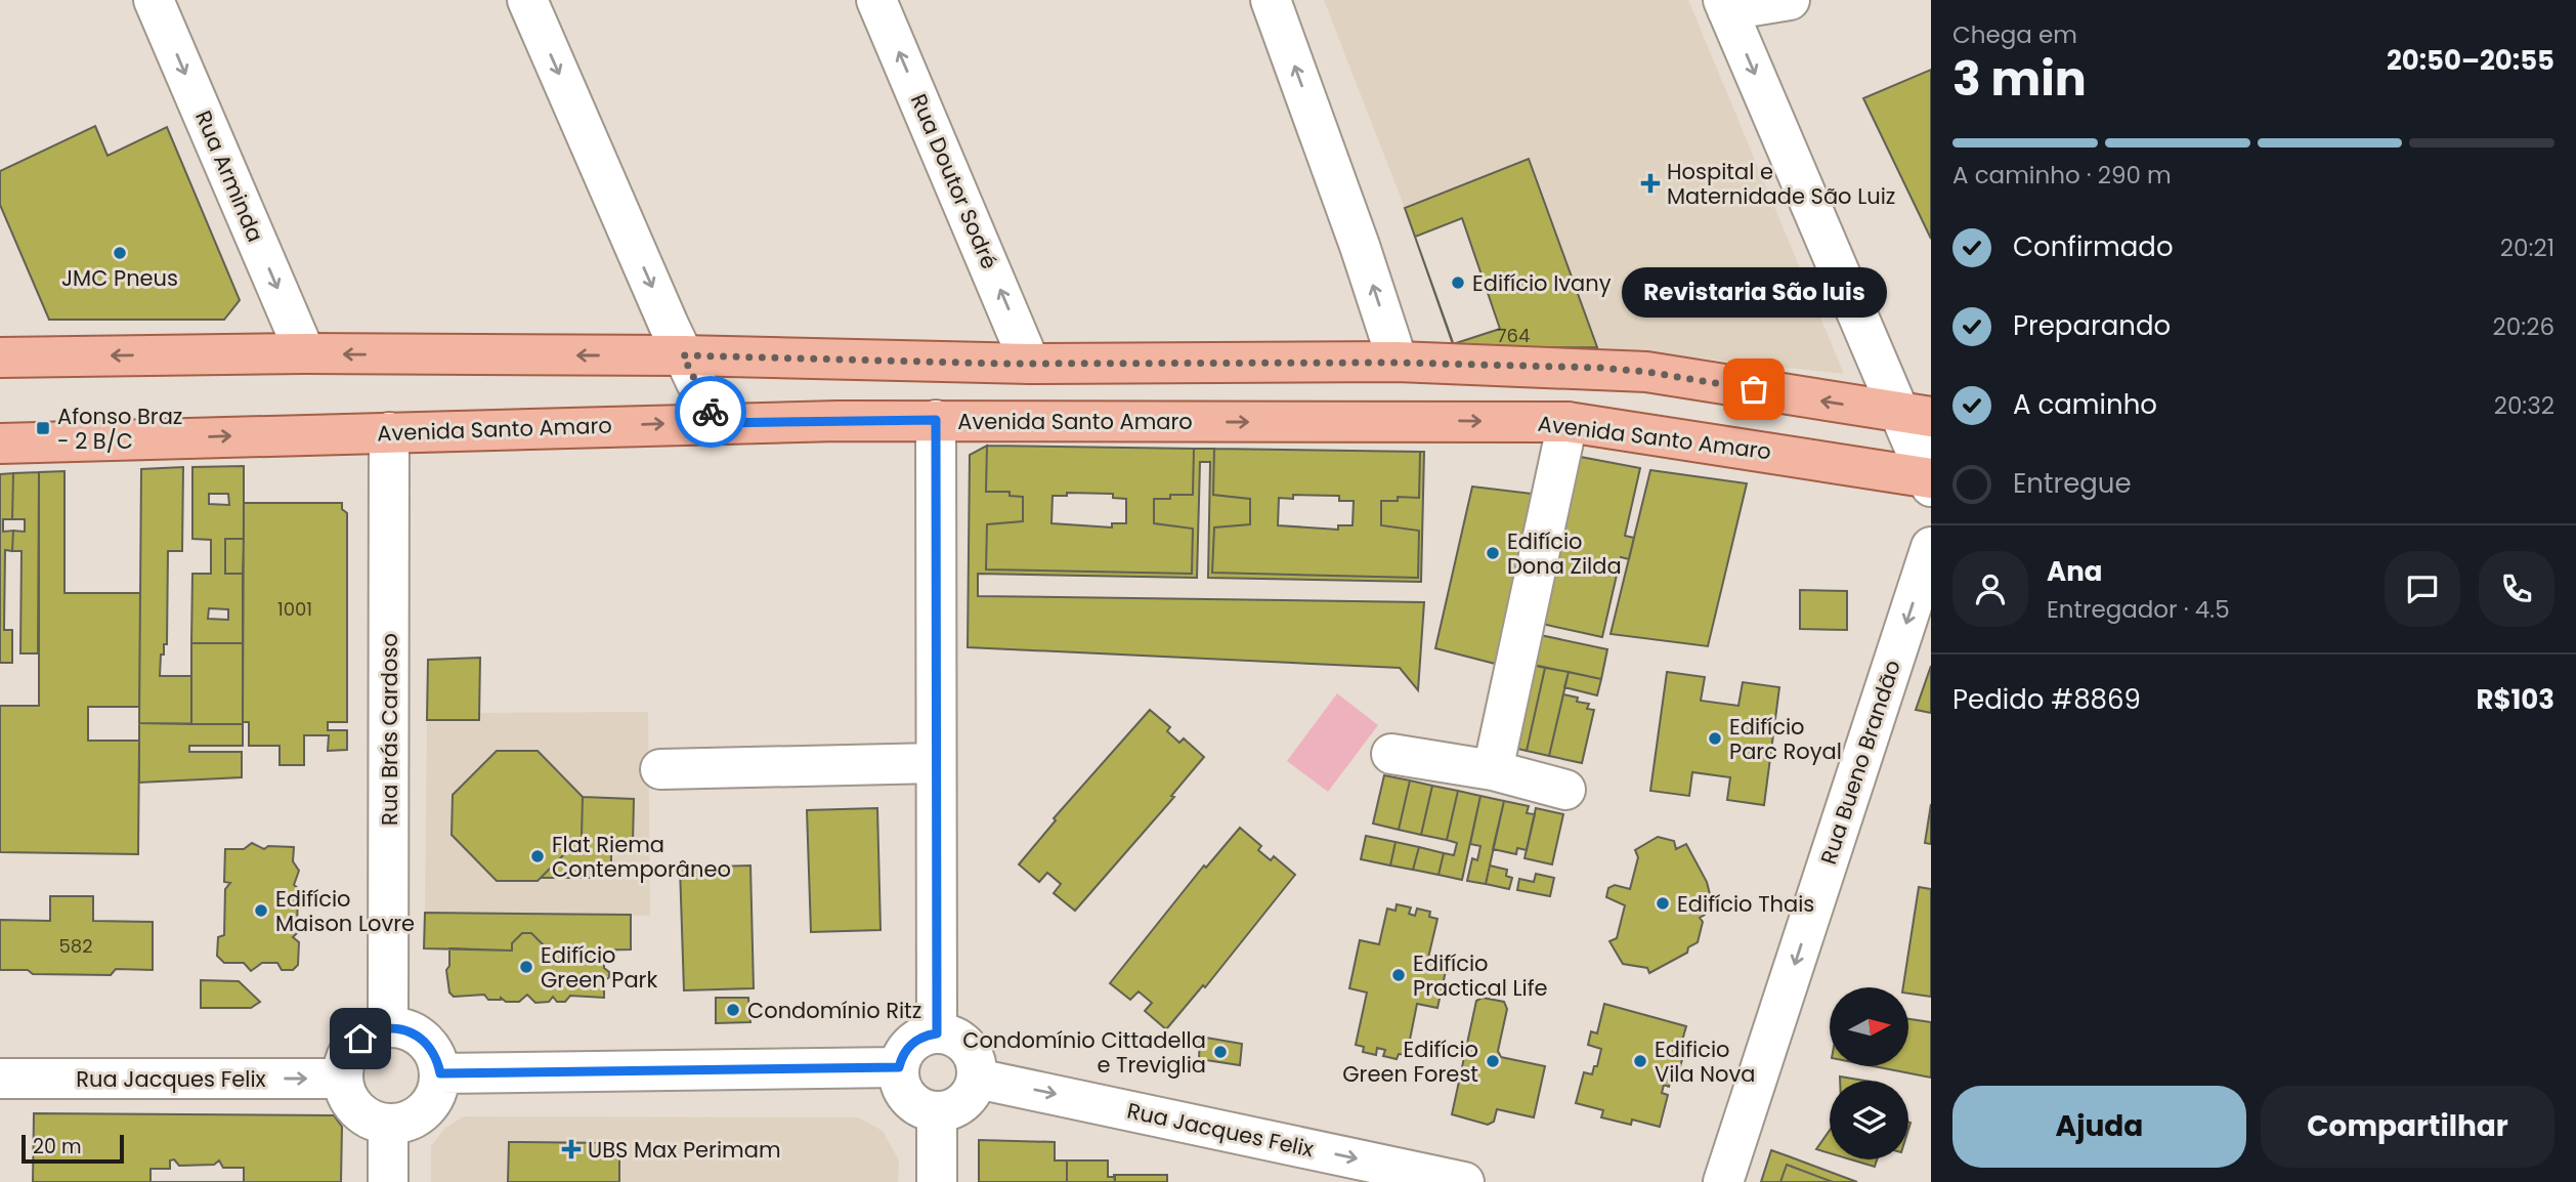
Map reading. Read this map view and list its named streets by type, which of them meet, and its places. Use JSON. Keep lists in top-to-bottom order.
{
  "streets": {
    "main road": ["Avenida Santo Amaro"],
    "street": [
      "Rua Arminda",
      "Rua Doutor Sodré",
      "Rua Brás Cardoso",
      "Rua Bueno Brandão",
      "Rua Jacques Felix"
    ]
  },
  "crossings": [
    ["Avenida Santo Amaro", "Rua Brás Cardoso"],
    ["Rua Brás Cardoso", "Rua Jacques Felix"]
  ],
  "one_way": ["Rua Bueno Brandão", "Rua Jacques Felix"],
  "places": {
    "health": ["Hospital e Maternidade São Luiz", "UBS Max Perimam"],
    "other": [
      "JMC Pneus",
      "Edifício Ivany",
      "Revistaria São luis",
      "Edifício Dona Zilda",
      "Edifício Parc Royal",
      "Flat Riema Contemporâneo",
      "Edifício Thais",
      "Edifício Maison Lovre",
      "Edifício Green Park",
      "Edifício Practical Life",
      "Condomínio Ritz",
      "Condomínio Cittadella e Treviglia",
      "Edifício Green Forest",
      "Edificio Vila Nova"
    ],
    "transit": ["Afonso Braz - 2 B/C"]
  },
  "house_numbers": ["764", "1001", "582"],
  "scale_bar": "20 m",
  "north": "right",
  "page": {
    "heading": ["3 min", "Chega em", "20:50–20:55"],
    "panel": [
      "Ana",
      "Entregador · 4.5",
      "Pedido #8869",
      "R$103"
    ],
    "bar": "A caminho · 290 m",
    "list": [
      ["Confirmado", "20:21"],
      ["Preparando", "20:26"],
      ["A caminho", "20:32"],
      "Entregue"
    ],
    "bubble": "Revistaria São luis",
    "buttons": ["Ajuda", "Compartilhar"],
    "scale": "20 m"
  }
}
